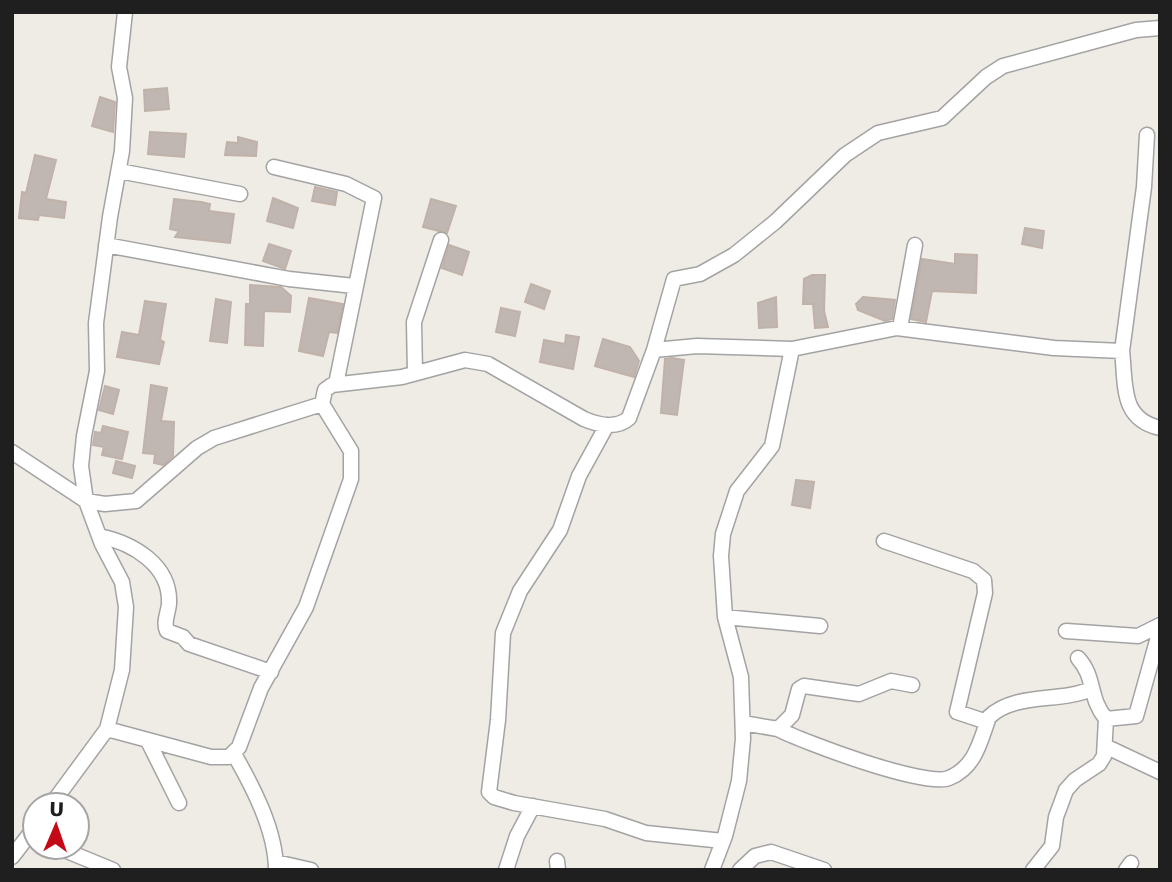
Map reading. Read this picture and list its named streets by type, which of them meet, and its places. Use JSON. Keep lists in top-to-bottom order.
{
  "north": "top"
}
